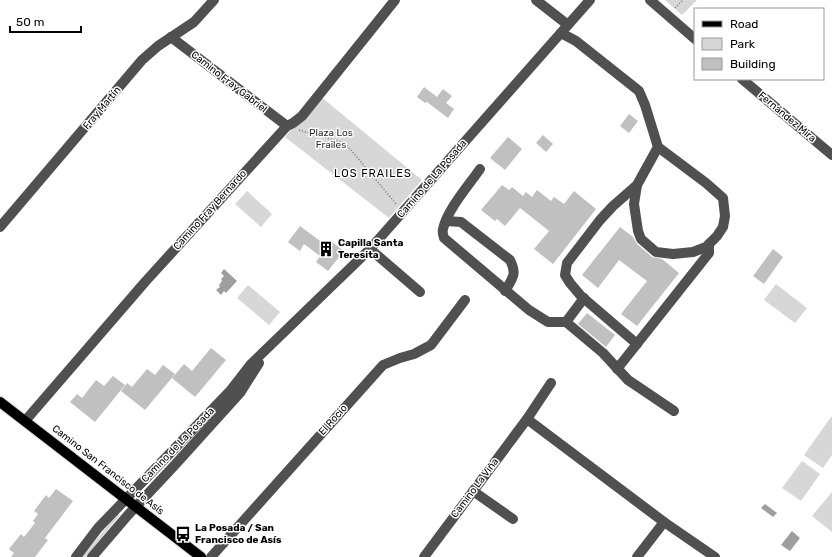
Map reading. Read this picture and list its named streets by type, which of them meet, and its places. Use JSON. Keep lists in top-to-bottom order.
{
  "streets": {
    "main road": ["Camino San Francisco de Asís"],
    "street": [
      "Camino Fray Gabriel",
      "Fray Martín",
      "Fernández Mira",
      "Camino de La Posada",
      "Camino Fray Bernardo",
      "El Rocio",
      "Camino La Viña"
    ]
  },
  "crossings": [
    ["Camino Fray Gabriel", "Fray Martín"],
    ["Camino Fray Gabriel", "Camino Fray Bernardo"],
    ["Camino de La Posada", "Camino San Francisco de Asís"],
    ["Camino Fray Bernardo", "Camino San Francisco de Asís"]
  ],
  "districts": ["LOS FRAILES"],
  "parks": ["Plaza Los Frailes"],
  "places": {
    "building": ["Capilla Santa Teresita"],
    "bus stop": ["La Posada / San Francisco de Asís"]
  },
  "legend": ["Road", "Park", "Building"],
  "scale_bar": "50 m"
}
